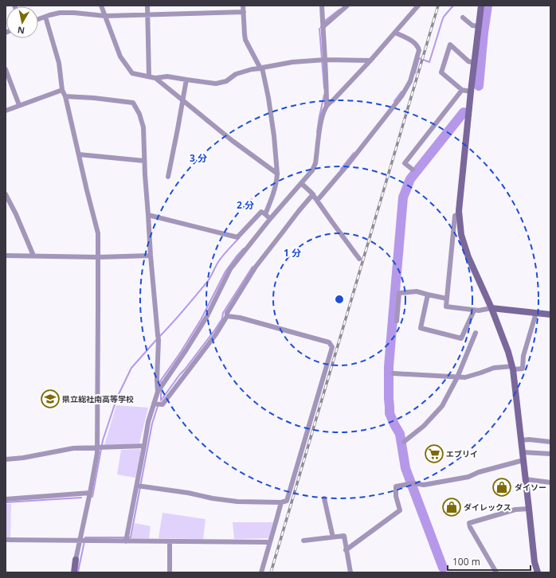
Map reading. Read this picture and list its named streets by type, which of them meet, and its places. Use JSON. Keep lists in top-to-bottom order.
{
  "places": {
    "school or university": ["県立総社南高等学校"],
    "supermarket": ["エブリイ"],
    "shop": ["ダイソー", "ダイレックス"]
  },
  "scale_bar": "100 m",
  "north": "bottom",
  "rings": ["3 分", "2 分", "1 分"]
}
